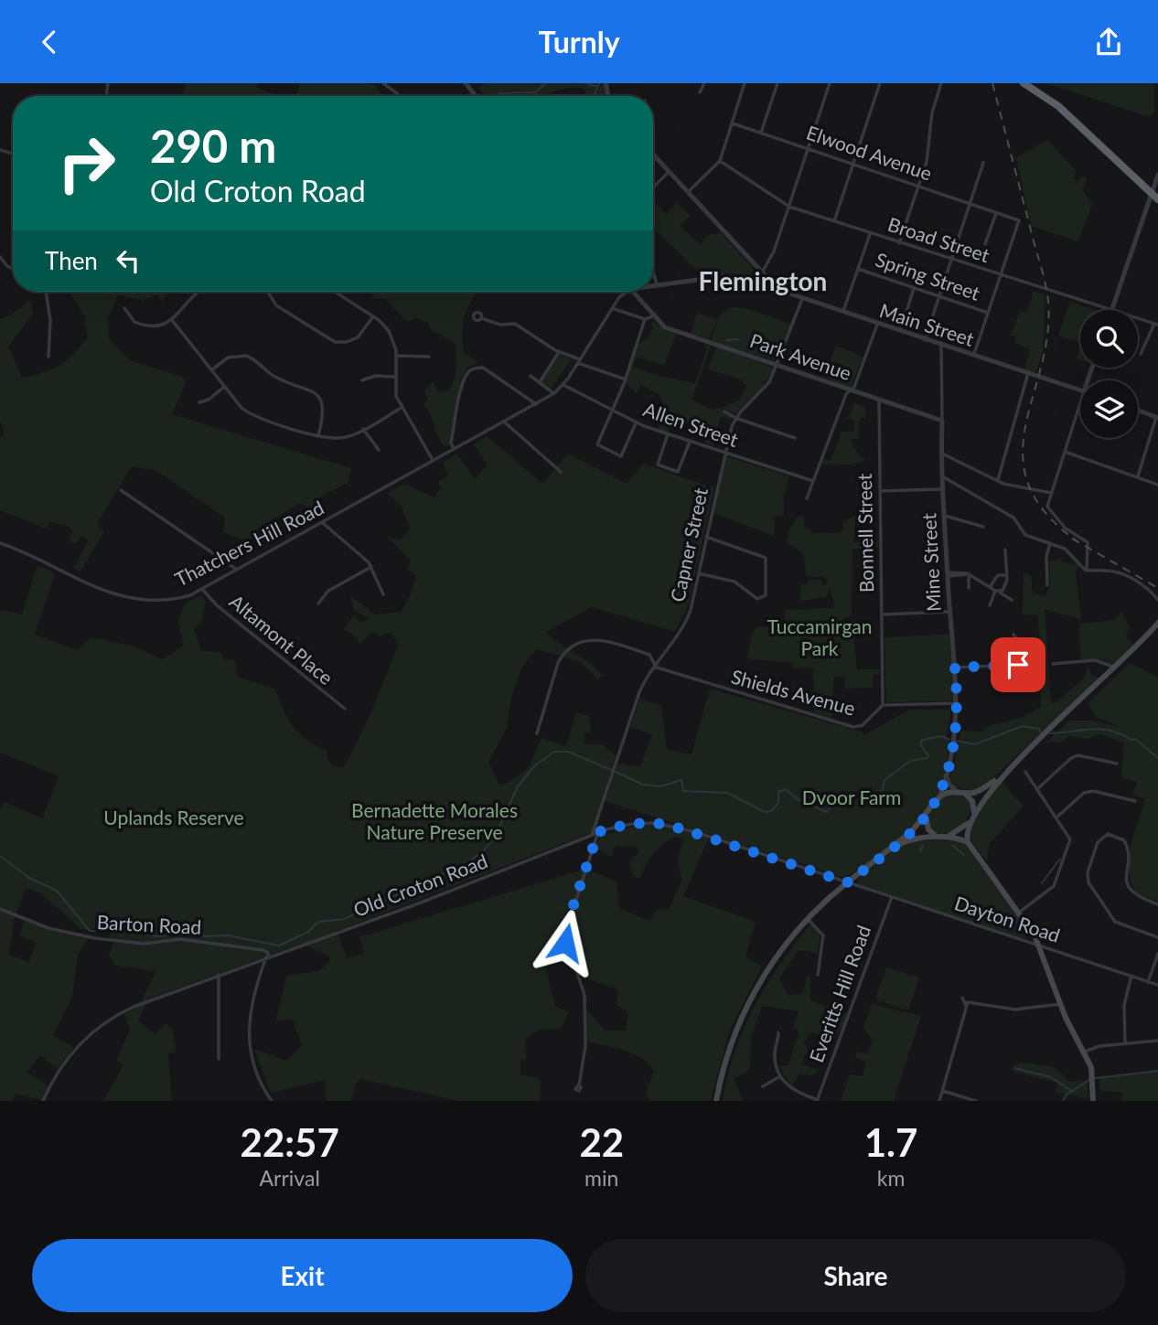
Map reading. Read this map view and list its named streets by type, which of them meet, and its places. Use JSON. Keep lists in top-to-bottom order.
{
  "streets": {
    "street": [
      "Elwood Avenue",
      "Broad Street",
      "Spring Street",
      "Main Street",
      "Park Avenue",
      "Allen Street",
      "Bonnell Street",
      "Thatchers Hill Road",
      "Capner Street",
      "Mine Street",
      "Altamont Place",
      "Shields Avenue",
      "Old Croton Road",
      "Dayton Road",
      "Barton Road",
      "Everitts Hill Road"
    ]
  },
  "crossings": [
    ["Elwood Avenue", "Broad Street"],
    ["Main Street", "Capner Street"],
    ["Main Street", "Mine Street"],
    ["Park Avenue", "Bonnell Street"],
    ["Park Avenue", "Capner Street"],
    ["Park Avenue", "Mine Street"],
    ["Allen Street", "Thatchers Hill Road"],
    ["Allen Street", "Capner Street"],
    ["Bonnell Street", "Shields Avenue"],
    ["Thatchers Hill Road", "Altamont Place"],
    ["Capner Street", "Shields Avenue"],
    ["Capner Street", "Old Croton Road"],
    ["Mine Street", "Shields Avenue"],
    ["Old Croton Road", "Dayton Road"],
    ["Old Croton Road", "Barton Road"],
    ["Dayton Road", "Everitts Hill Road"]
  ],
  "districts": ["Flemington"],
  "parks": [
    "Tuccamirgan Park",
    "Dvoor Farm",
    "Bernadette Morales Nature Preserve",
    "Uplands Reserve"
  ],
  "page": {
    "header": "Turnly",
    "turn": ["290 m", "Old Croton Road"],
    "then": "Then",
    "eta": [
      "22:57",
      "Arrival",
      "22",
      "min",
      "1.7",
      "km"
    ],
    "buttons": ["Exit", "Share"]
  }
}
